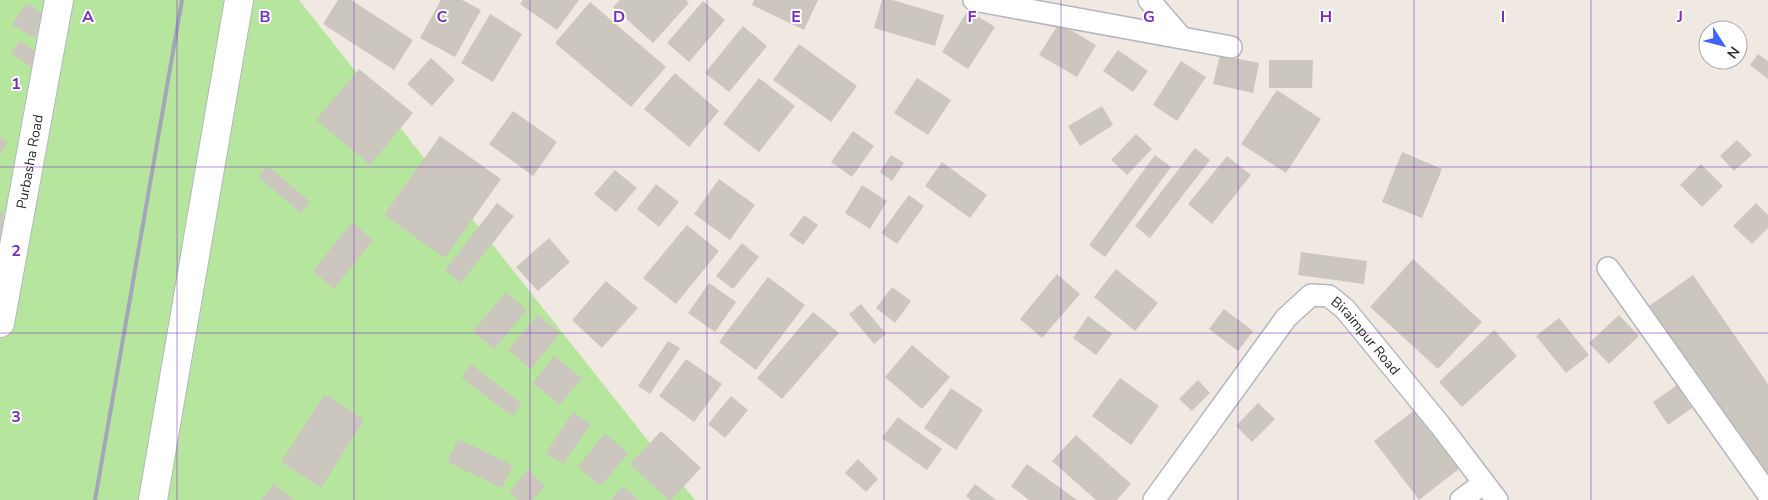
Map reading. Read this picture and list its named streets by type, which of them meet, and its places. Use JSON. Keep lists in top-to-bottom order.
{
  "streets": {
    "street": ["Purbasha Road", "Biraimpur Road"]
  },
  "north": "bottom right",
  "grid": {
    "columns": [
      "A",
      "B",
      "C",
      "D",
      "E",
      "F",
      "G",
      "H",
      "I",
      "J"
    ],
    "rows": ["1", "2", "3"]
  }
}
